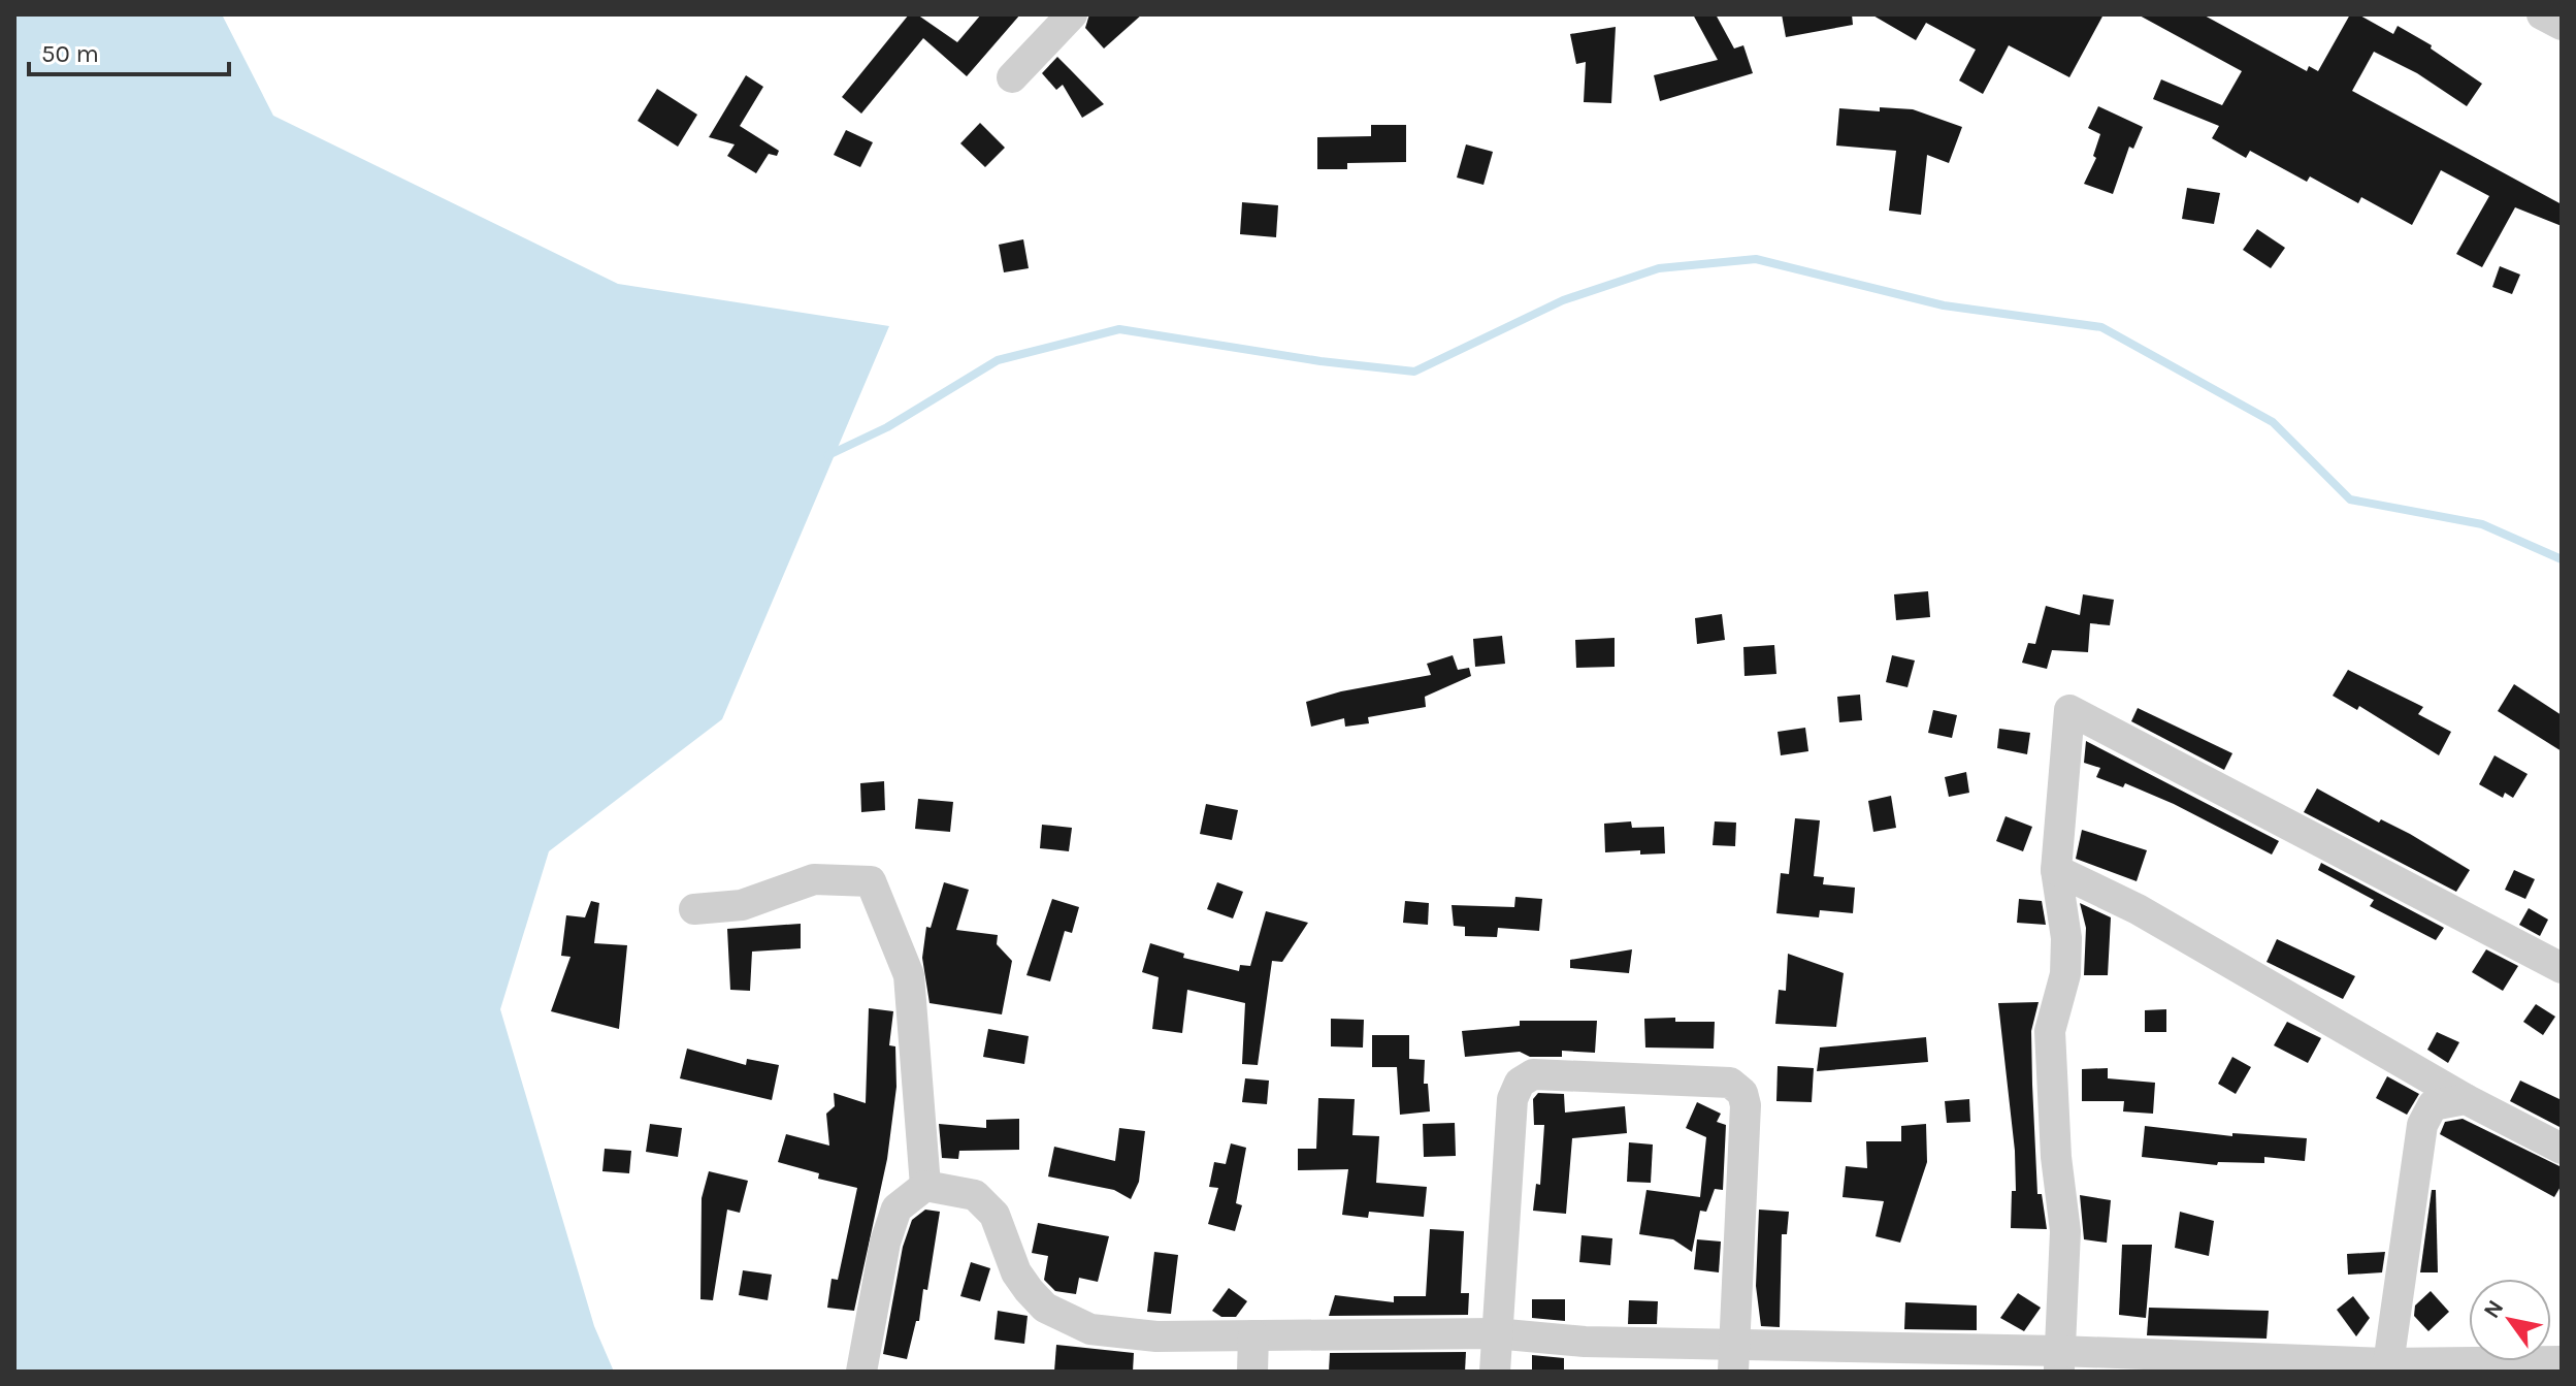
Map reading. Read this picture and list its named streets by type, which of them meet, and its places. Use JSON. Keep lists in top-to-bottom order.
{
  "scale_bar": "50 m",
  "north": "top left"
}
